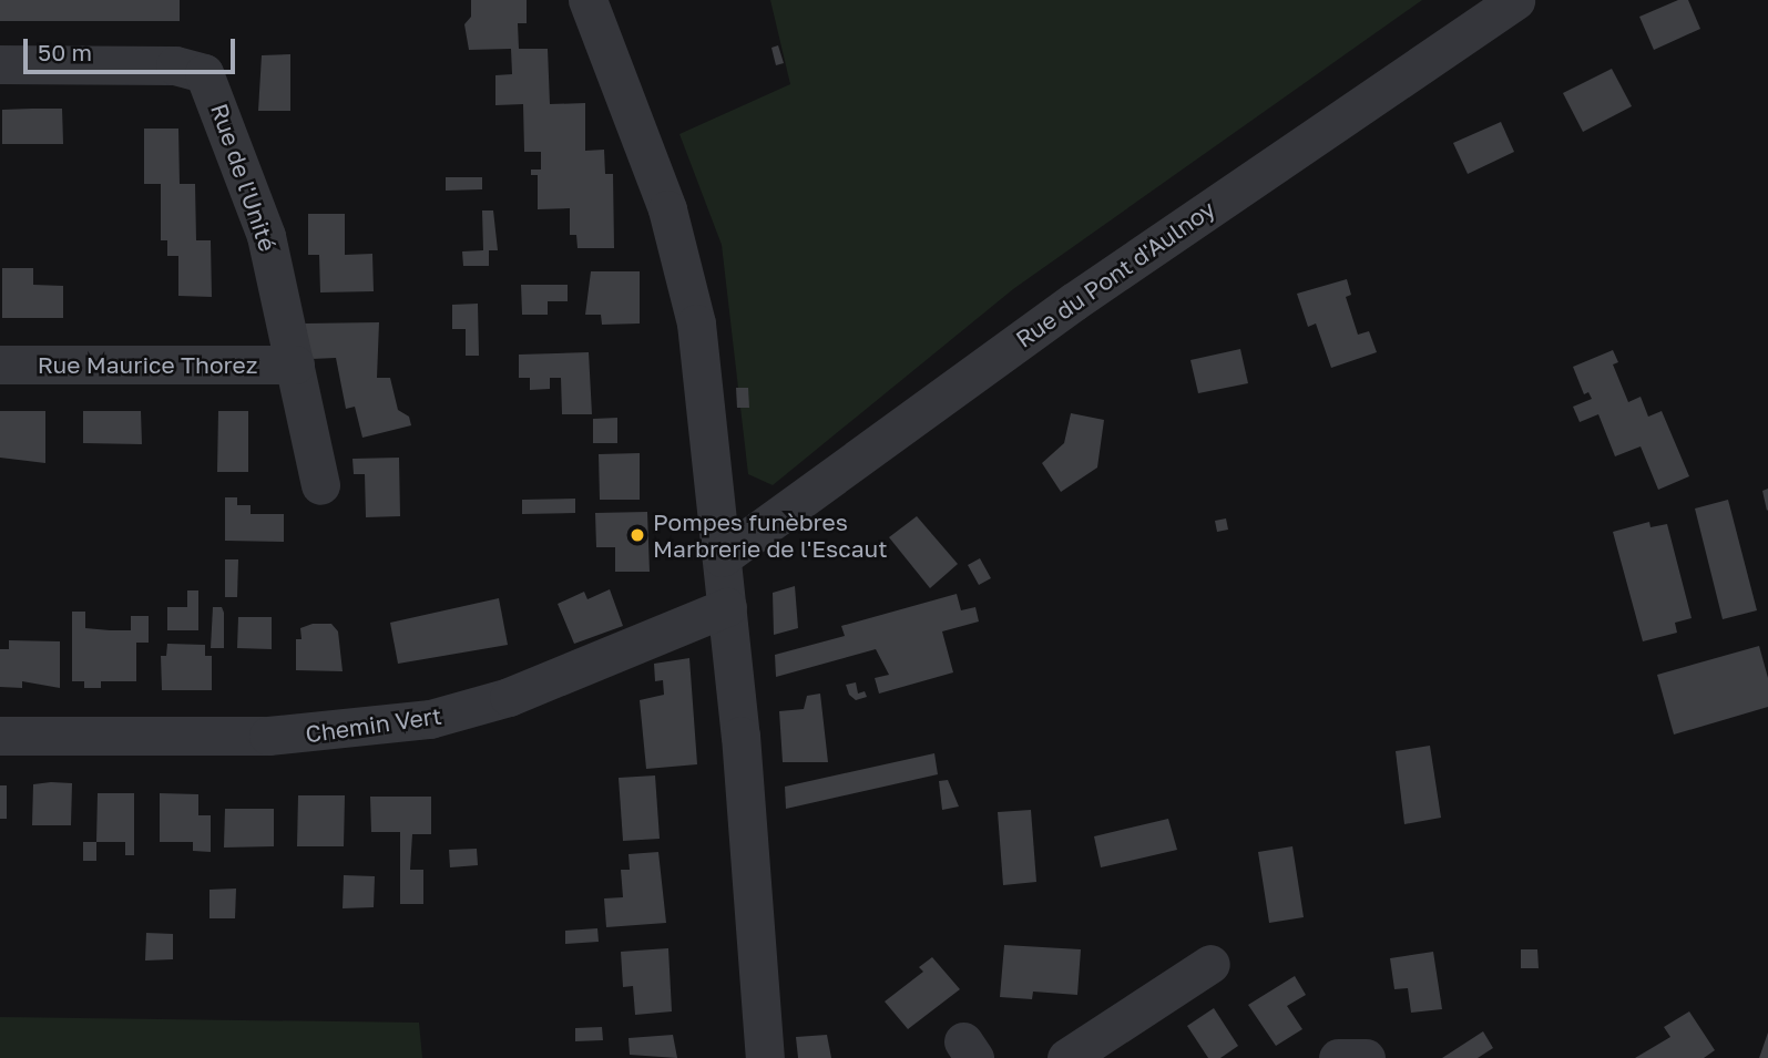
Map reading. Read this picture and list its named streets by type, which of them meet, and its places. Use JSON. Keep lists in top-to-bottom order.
{
  "streets": {
    "street": [
      "Rue de l'Unité",
      "Rue du Pont d'Aulnoy",
      "Rue Maurice Thorez",
      "Chemin Vert"
    ]
  },
  "crossings": [
    ["Rue de l'Unité", "Rue Maurice Thorez"]
  ],
  "places": ["Pompes funèbres Marbrerie de l'Escaut"],
  "scale_bar": "50 m"
}
